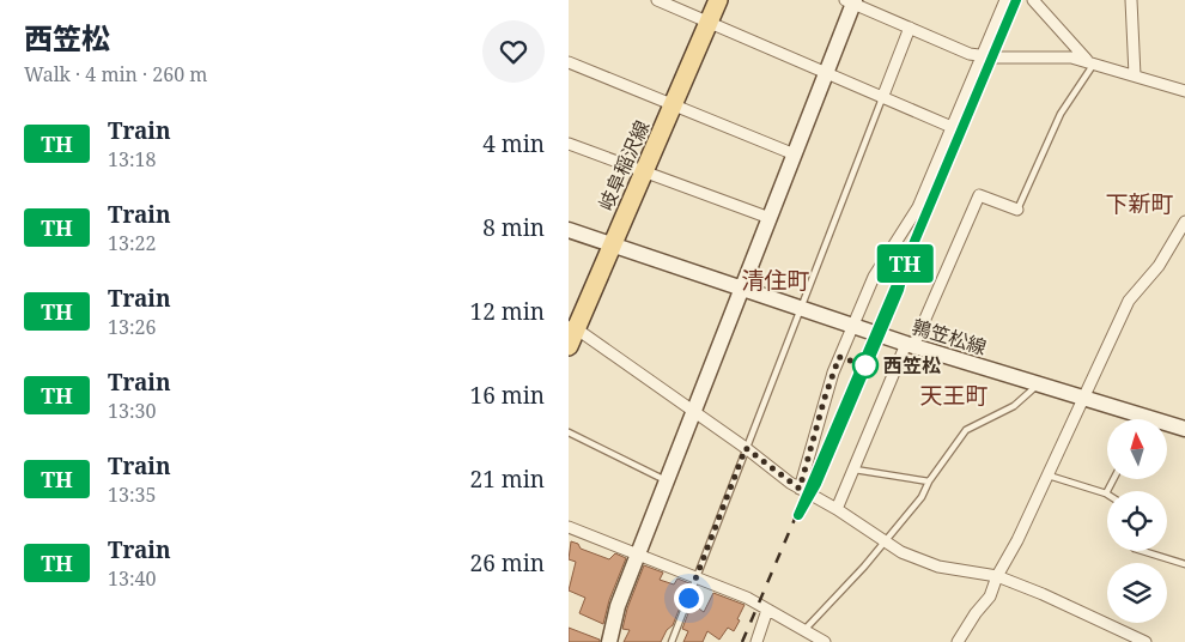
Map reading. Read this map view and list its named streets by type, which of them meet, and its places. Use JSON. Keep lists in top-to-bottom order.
{
  "streets": {
    "main road": ["岐阜稲沢線"],
    "street": ["鶉笠松線"]
  },
  "crossings": [
    ["岐阜稲沢線", "鶉笠松線"]
  ],
  "districts": ["下新町", "清住町", "天王町"],
  "places": ["西笠松"],
  "north": "top",
  "page": {
    "heading": ["西笠松", "Walk · 4 min · 260 m"],
    "on_map": "TH",
    "list": [
      {
        "mark": "TH",
        "name": "Train",
        "note": "13:18",
        "value": "4 min"
      },
      {
        "mark": "TH",
        "name": "Train",
        "note": "13:22",
        "value": "8 min"
      },
      {
        "mark": "TH",
        "name": "Train",
        "note": "13:26",
        "value": "12 min"
      },
      {
        "mark": "TH",
        "name": "Train",
        "note": "13:30",
        "value": "16 min"
      },
      {
        "mark": "TH",
        "name": "Train",
        "note": "13:35",
        "value": "21 min"
      },
      {
        "mark": "TH",
        "name": "Train",
        "note": "13:40",
        "value": "26 min"
      }
    ]
  }
}
